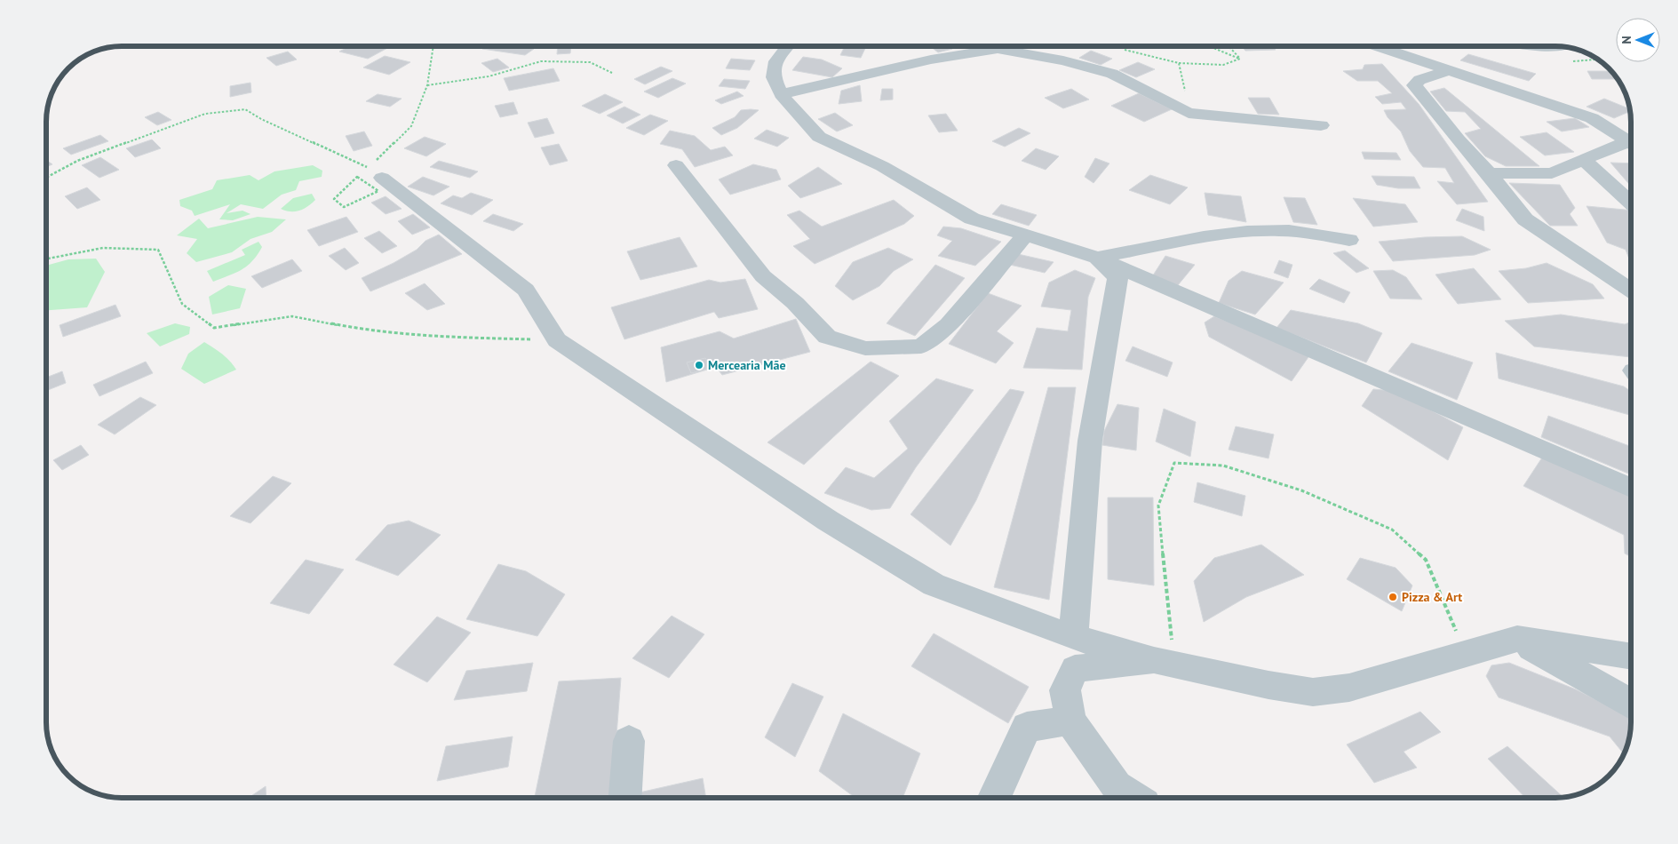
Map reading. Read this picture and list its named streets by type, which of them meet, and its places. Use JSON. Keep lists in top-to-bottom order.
{
  "places": ["Mercearia Mãe", "Pizza & Art"],
  "north": "left"
}
